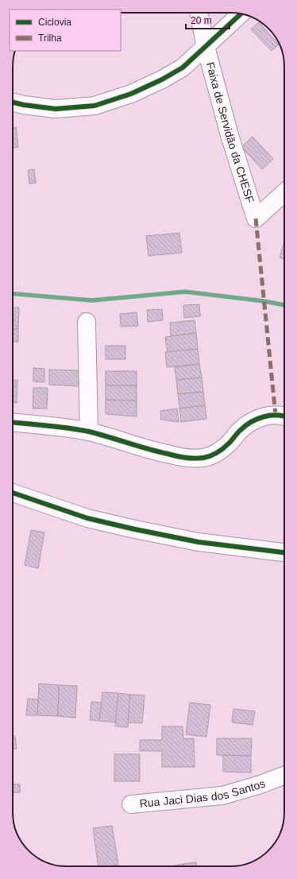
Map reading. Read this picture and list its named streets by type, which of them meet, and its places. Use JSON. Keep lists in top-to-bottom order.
{
  "streets": {
    "street": ["Faixa de Servidão da CHESF", "Rua Jaci Dias dos Santos"]
  },
  "legend": ["Ciclovia", "Trilha"],
  "scale_bar": "20 m"
}
